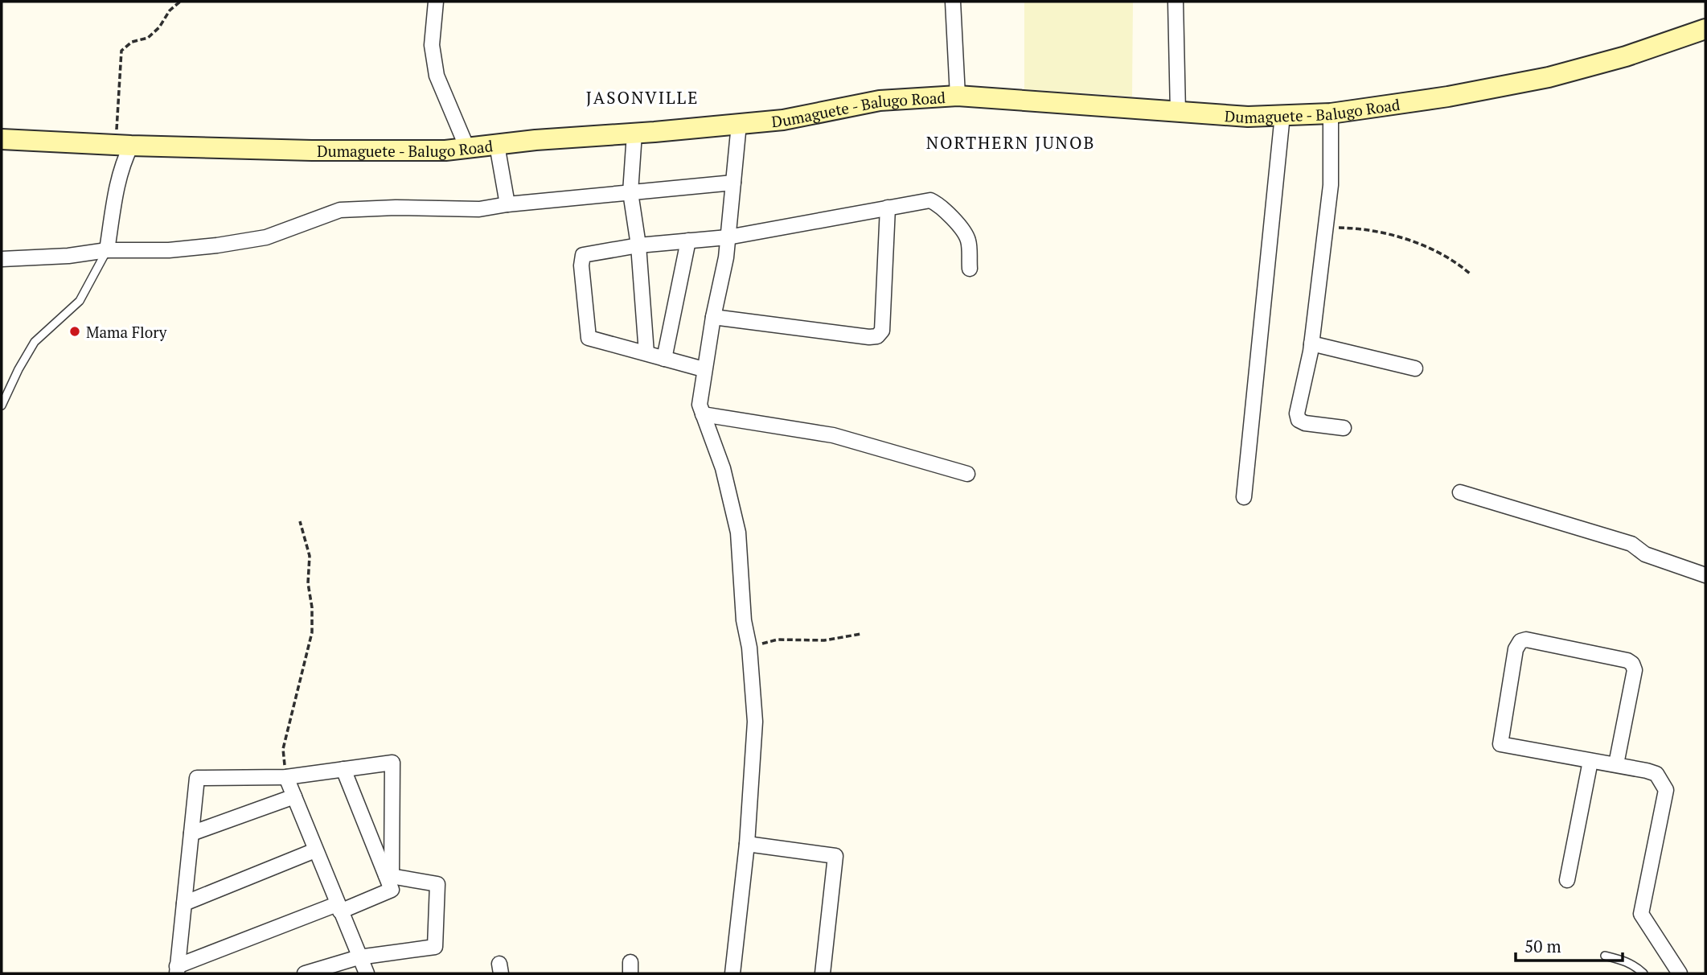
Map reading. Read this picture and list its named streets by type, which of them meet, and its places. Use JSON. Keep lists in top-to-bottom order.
{
  "streets": {
    "street": ["Dumaguete - Balugo Road"]
  },
  "districts": ["JASONVILLE", "NORTHERN JUNOB"],
  "places": ["Mama Flory"],
  "scale_bar": "50 m"
}
